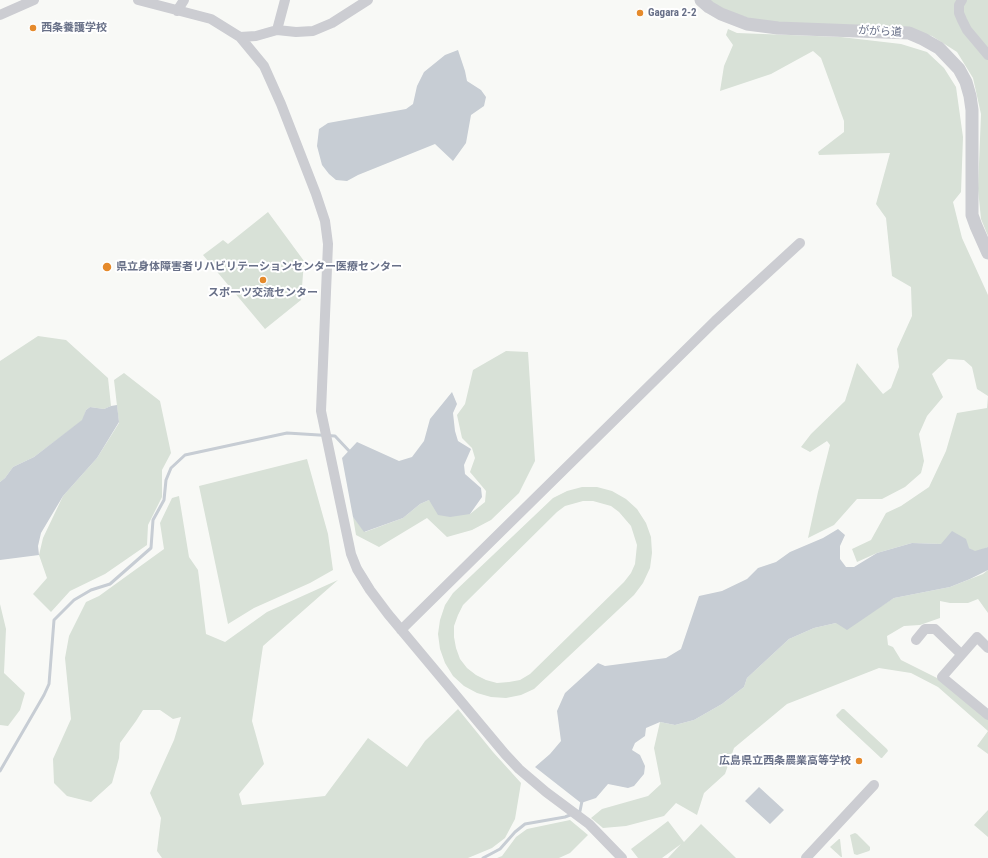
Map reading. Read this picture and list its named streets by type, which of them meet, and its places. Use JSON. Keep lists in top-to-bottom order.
{
  "streets": {
    "street": ["ががら道"]
  },
  "places": [
    "Gagara 2-2",
    "西条養護学校",
    "県立身体障害者リハビリテーションセンター医療センター",
    "スポーツ交流センター",
    "広島県立西条農業高等学校"
  ]
}
